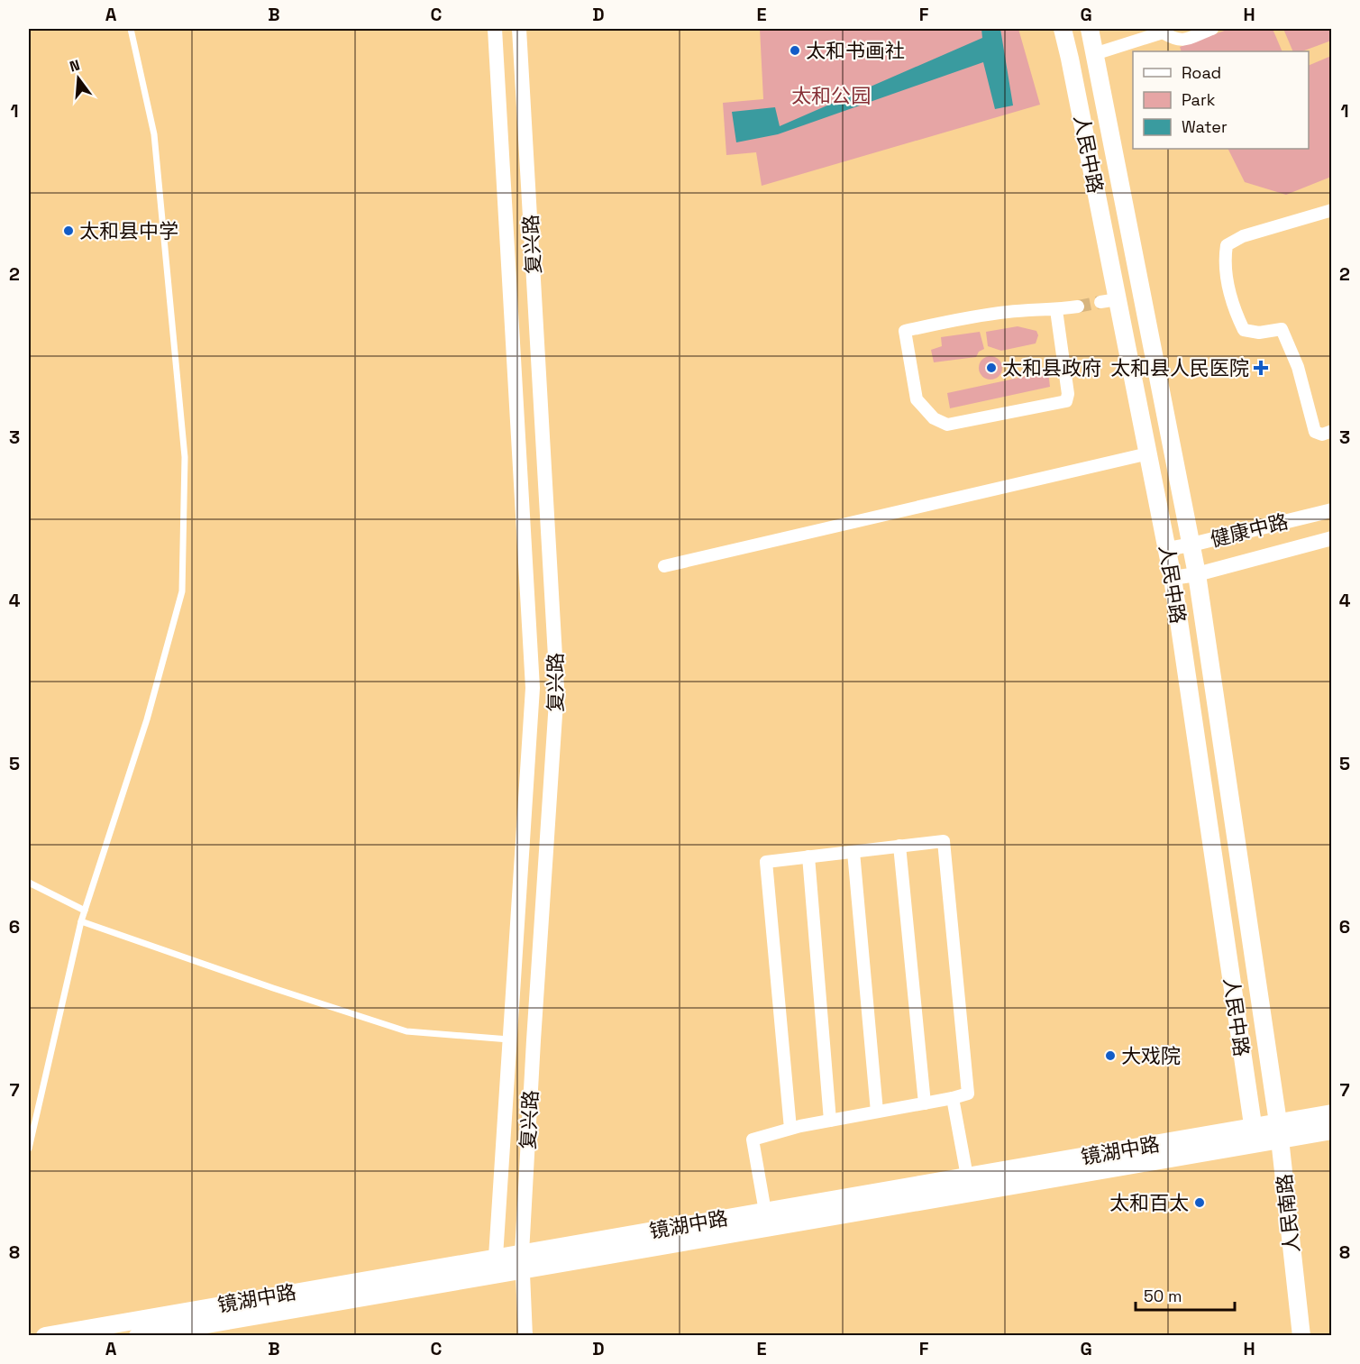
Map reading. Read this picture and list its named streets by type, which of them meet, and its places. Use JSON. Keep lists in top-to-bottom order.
{
  "streets": {
    "main road": ["人民中路", "镜湖中路", "人民南路"],
    "street": ["复兴路", "健康中路"]
  },
  "crossings": [
    ["人民中路", "健康中路"],
    ["人民中路", "镜湖中路"],
    ["人民中路", "人民南路"],
    ["复兴路", "镜湖中路"],
    ["镜湖中路", "人民南路"]
  ],
  "parks": ["太和公园"],
  "places": {
    "other": [
      "太和书画社",
      "太和县中学",
      "太和县政府",
      "大戏院",
      "太和百太"
    ],
    "health": ["太和县人民医院"]
  },
  "legend": ["Road", "Park", "Water"],
  "scale_bar": "50 m",
  "north": "top",
  "grid": {
    "columns": [
      "A",
      "B",
      "C",
      "D",
      "E",
      "F",
      "G",
      "H"
    ],
    "rows": [
      "1",
      "2",
      "3",
      "4",
      "5",
      "6",
      "7",
      "8"
    ]
  }
}
